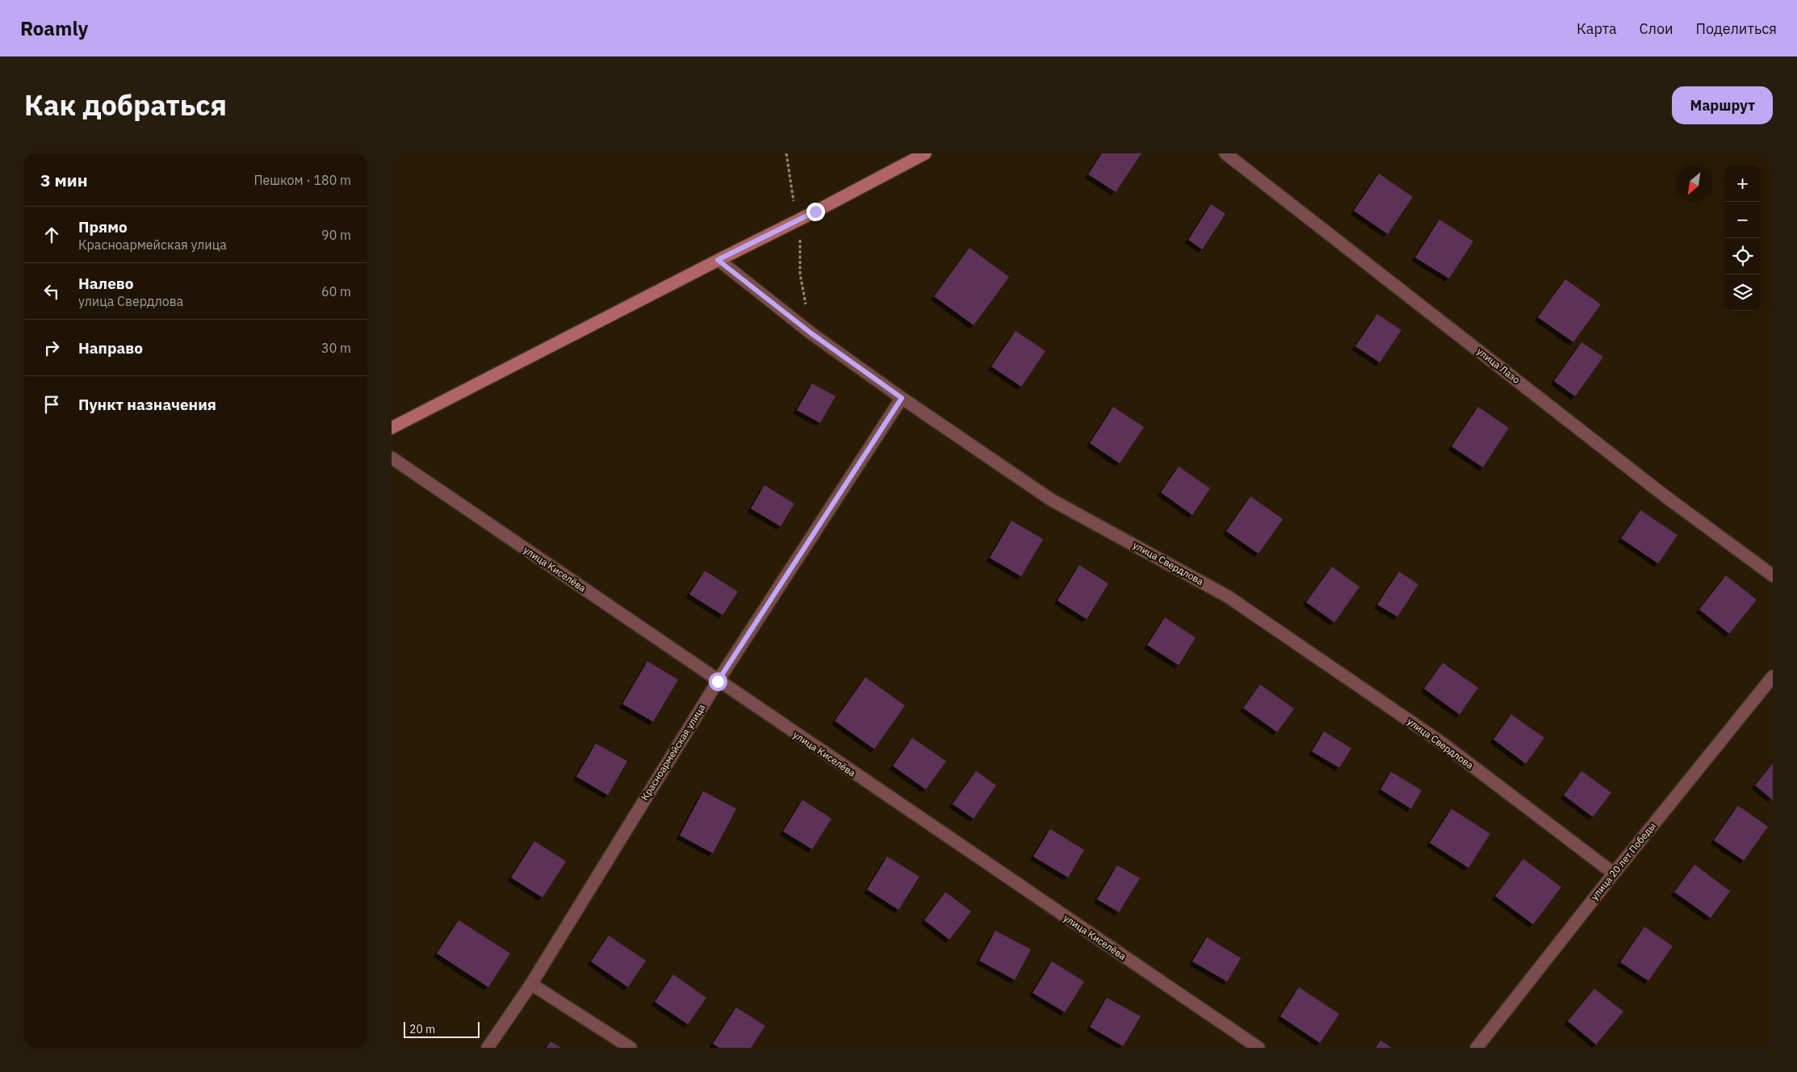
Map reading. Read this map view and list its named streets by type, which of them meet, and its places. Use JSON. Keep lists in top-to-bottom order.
{
  "streets": {
    "street": [
      "улица Лазо",
      "улица Свердлова",
      "улица Киселёва",
      "Красноармейская улица",
      "улица 20 лет Победы"
    ]
  },
  "crossings": [
    ["улица Свердлова", "Красноармейская улица"],
    ["улица Свердлова", "улица 20 лет Победы"],
    ["улица Киселёва", "Красноармейская улица"]
  ],
  "scale_bar": "20 m",
  "north": "bottom left",
  "page": {
    "header": "Roamly",
    "nav": ["Карта", "Слои", "Поделиться"],
    "title": "Как добраться",
    "buttons": "Маршрут",
    "heading": ["3 мин", "Пешком · 180 m"],
    "map_buttons": ["+", "−"],
    "list": [
      ["Прямо", "Красноармейская улица", "90 m"],
      ["Налево", "улица Свердлова", "60 m"],
      ["Направо", "30 m"],
      "Пункт назначения"
    ],
    "scale": "20 m"
  }
}
